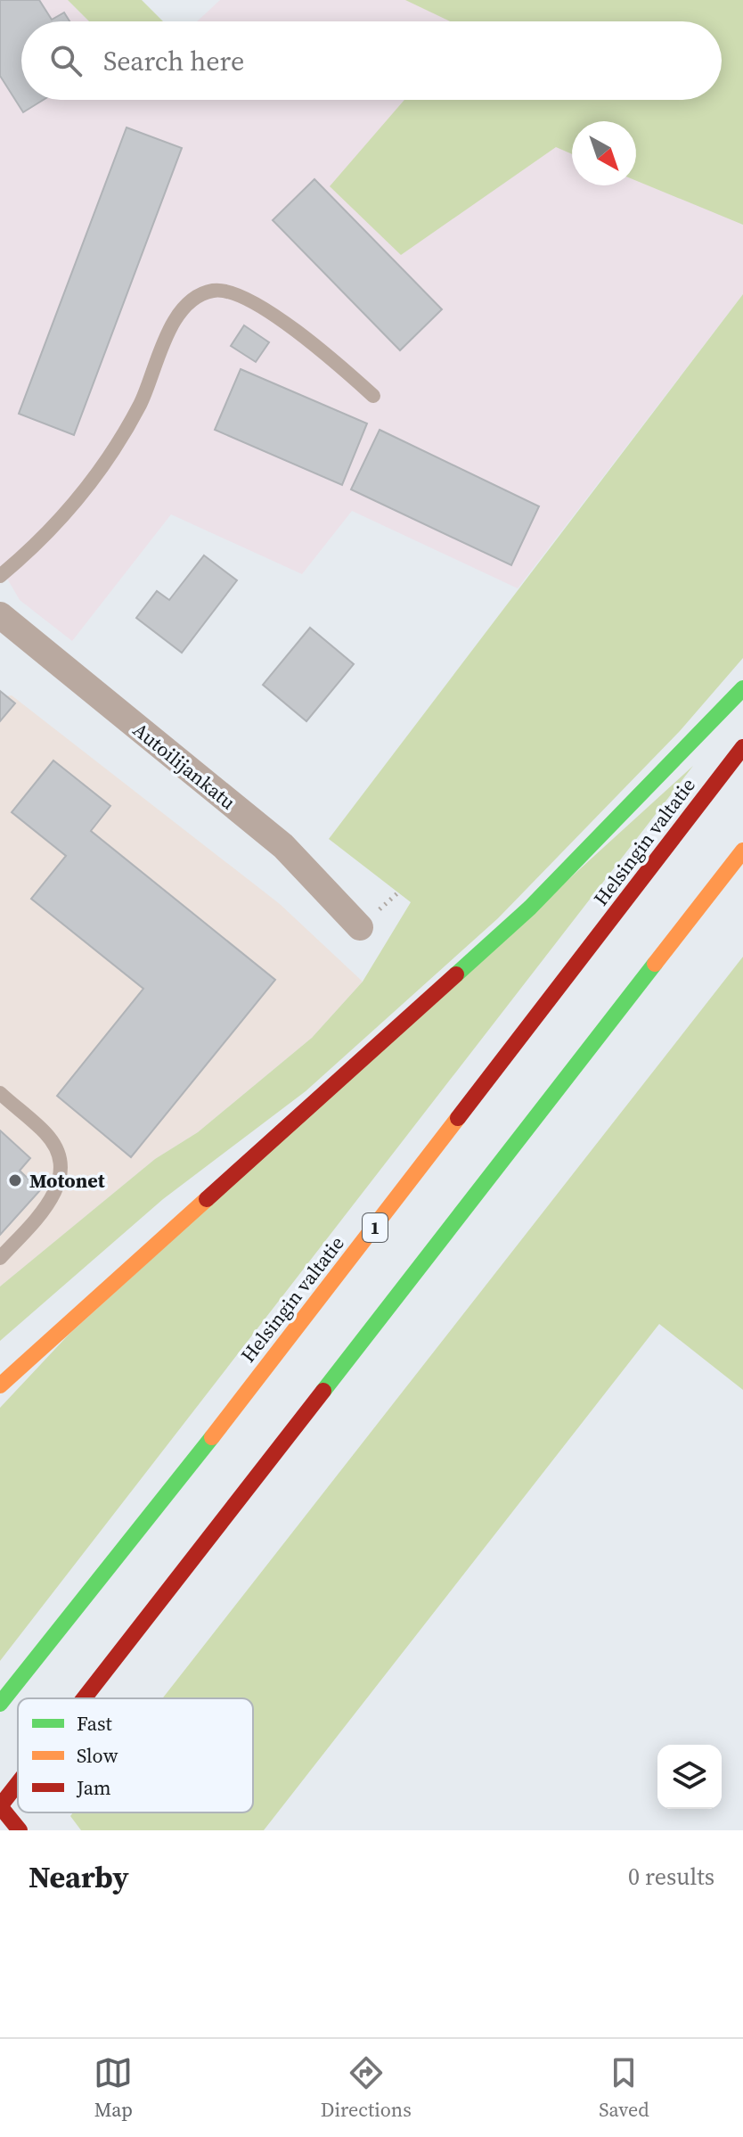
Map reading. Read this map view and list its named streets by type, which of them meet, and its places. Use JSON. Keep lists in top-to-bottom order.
{
  "streets": {
    "main road": ["Helsingin valtatie", "1"],
    "street": ["Autoilijankatu"]
  },
  "places": ["Motonet"],
  "legend": ["Fast", "Slow", "Jam"],
  "north": "bottom right",
  "page": {
    "search": "Search here",
    "heading": ["Nearby", "0 results"],
    "nav": ["Map", "Directions", "Saved"]
  }
}
